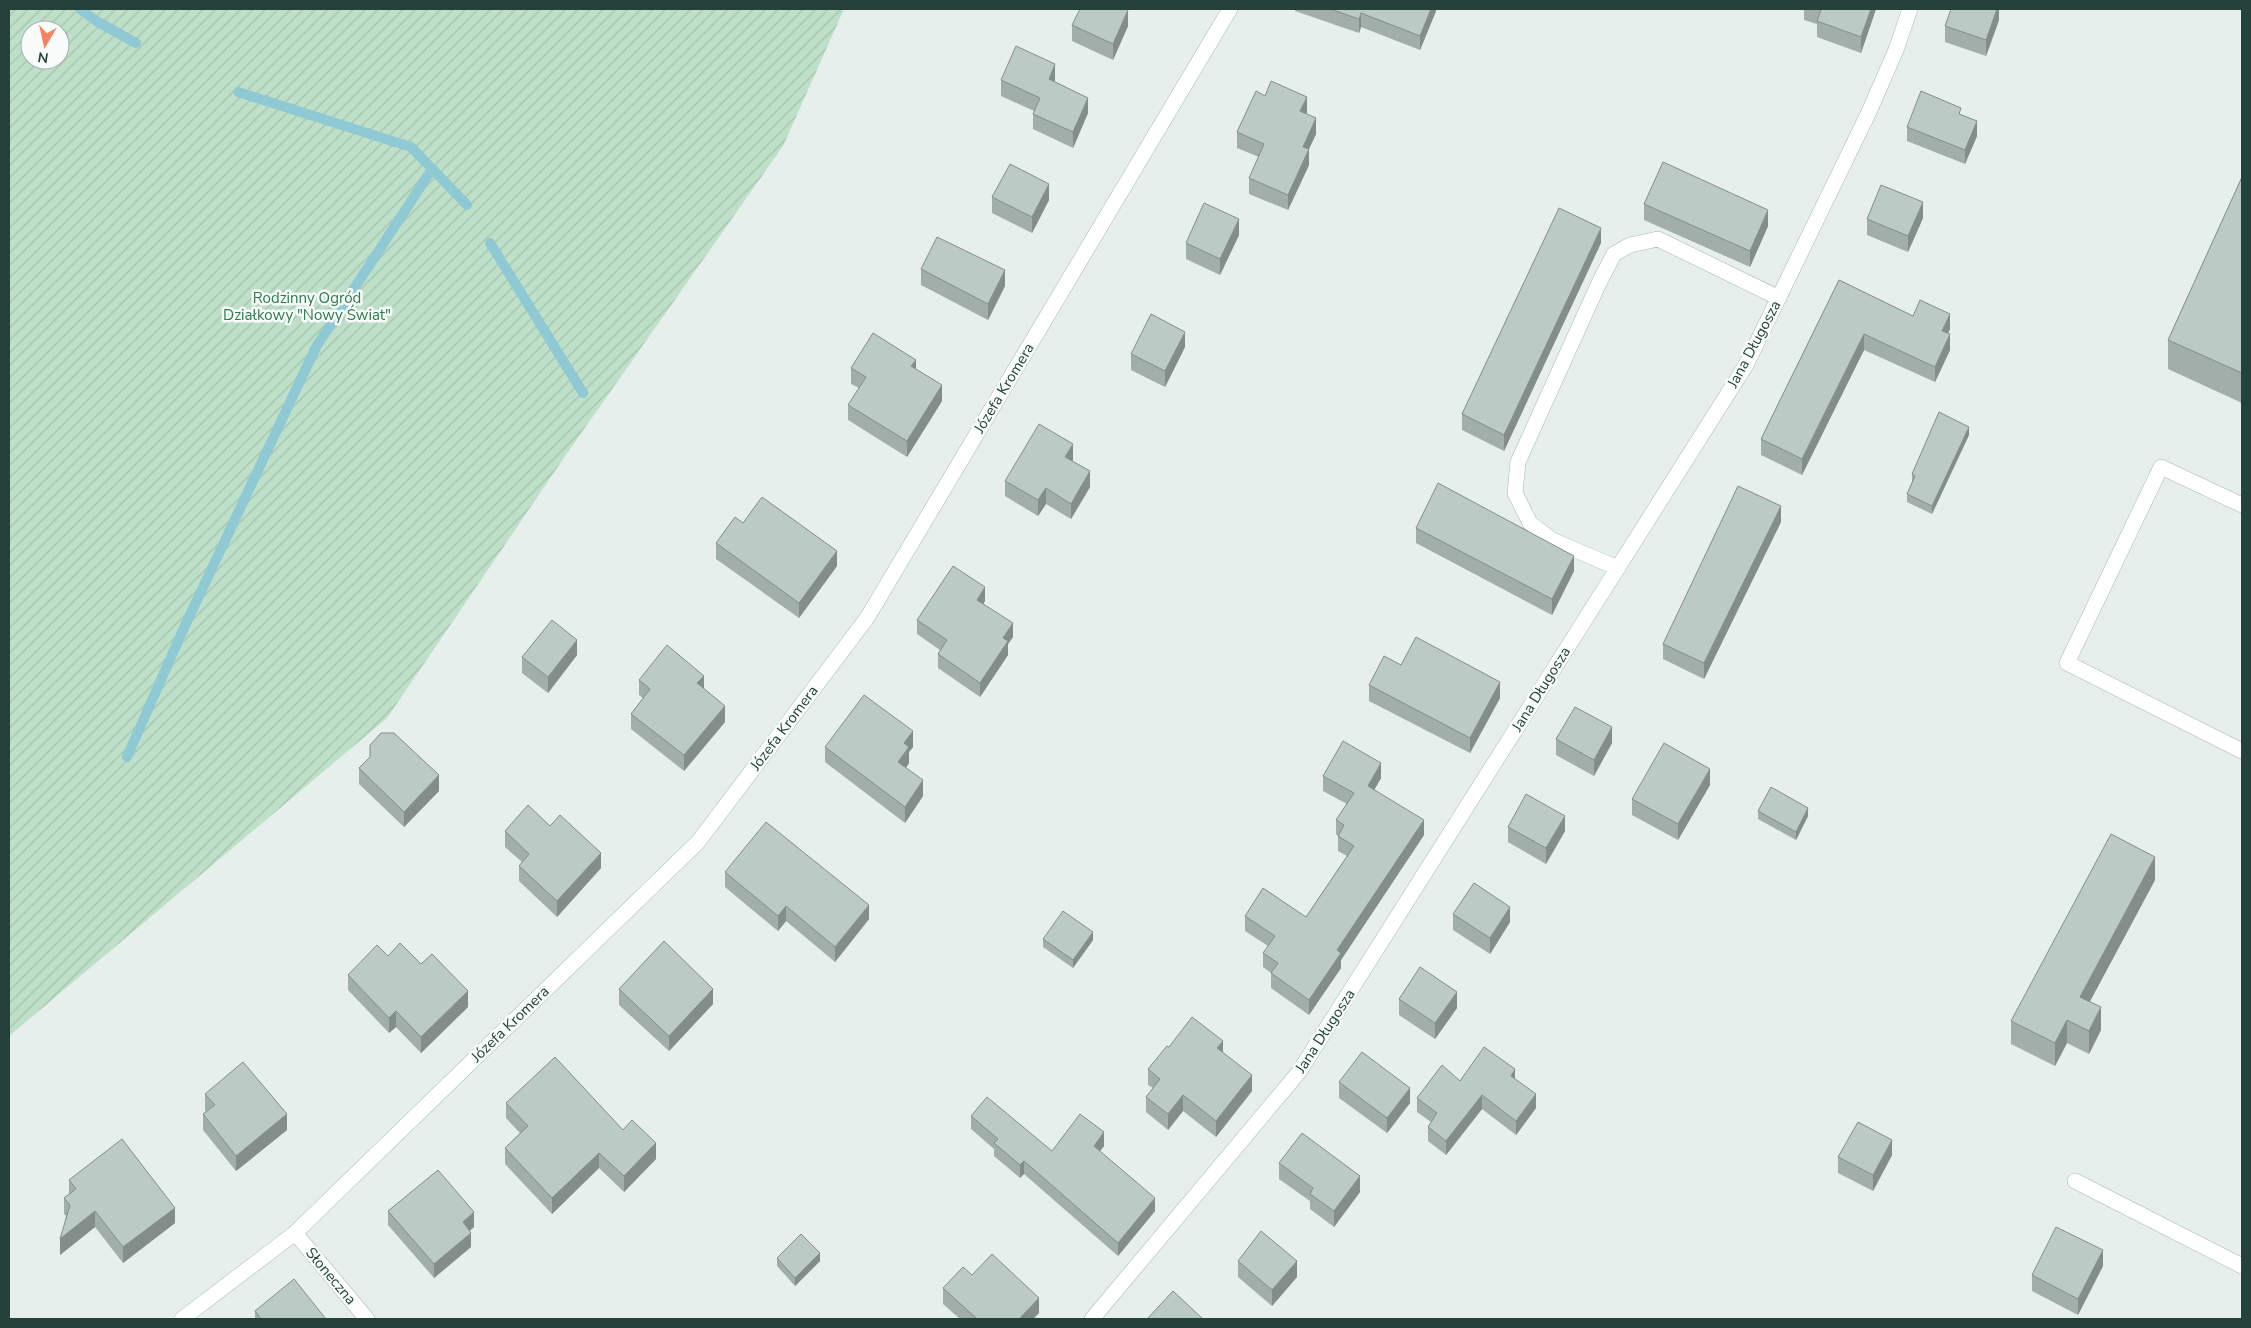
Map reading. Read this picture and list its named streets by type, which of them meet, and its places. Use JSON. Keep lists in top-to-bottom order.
{
  "streets": {
    "street": ["Jana Długosza", "Józefa Kromera", "Słoneczna"]
  },
  "crossings": [
    ["Józefa Kromera", "Słoneczna"]
  ],
  "parks": ["Rodzinny Ogród Działkowy \"Nowy Świat\""],
  "north": "bottom"
}
